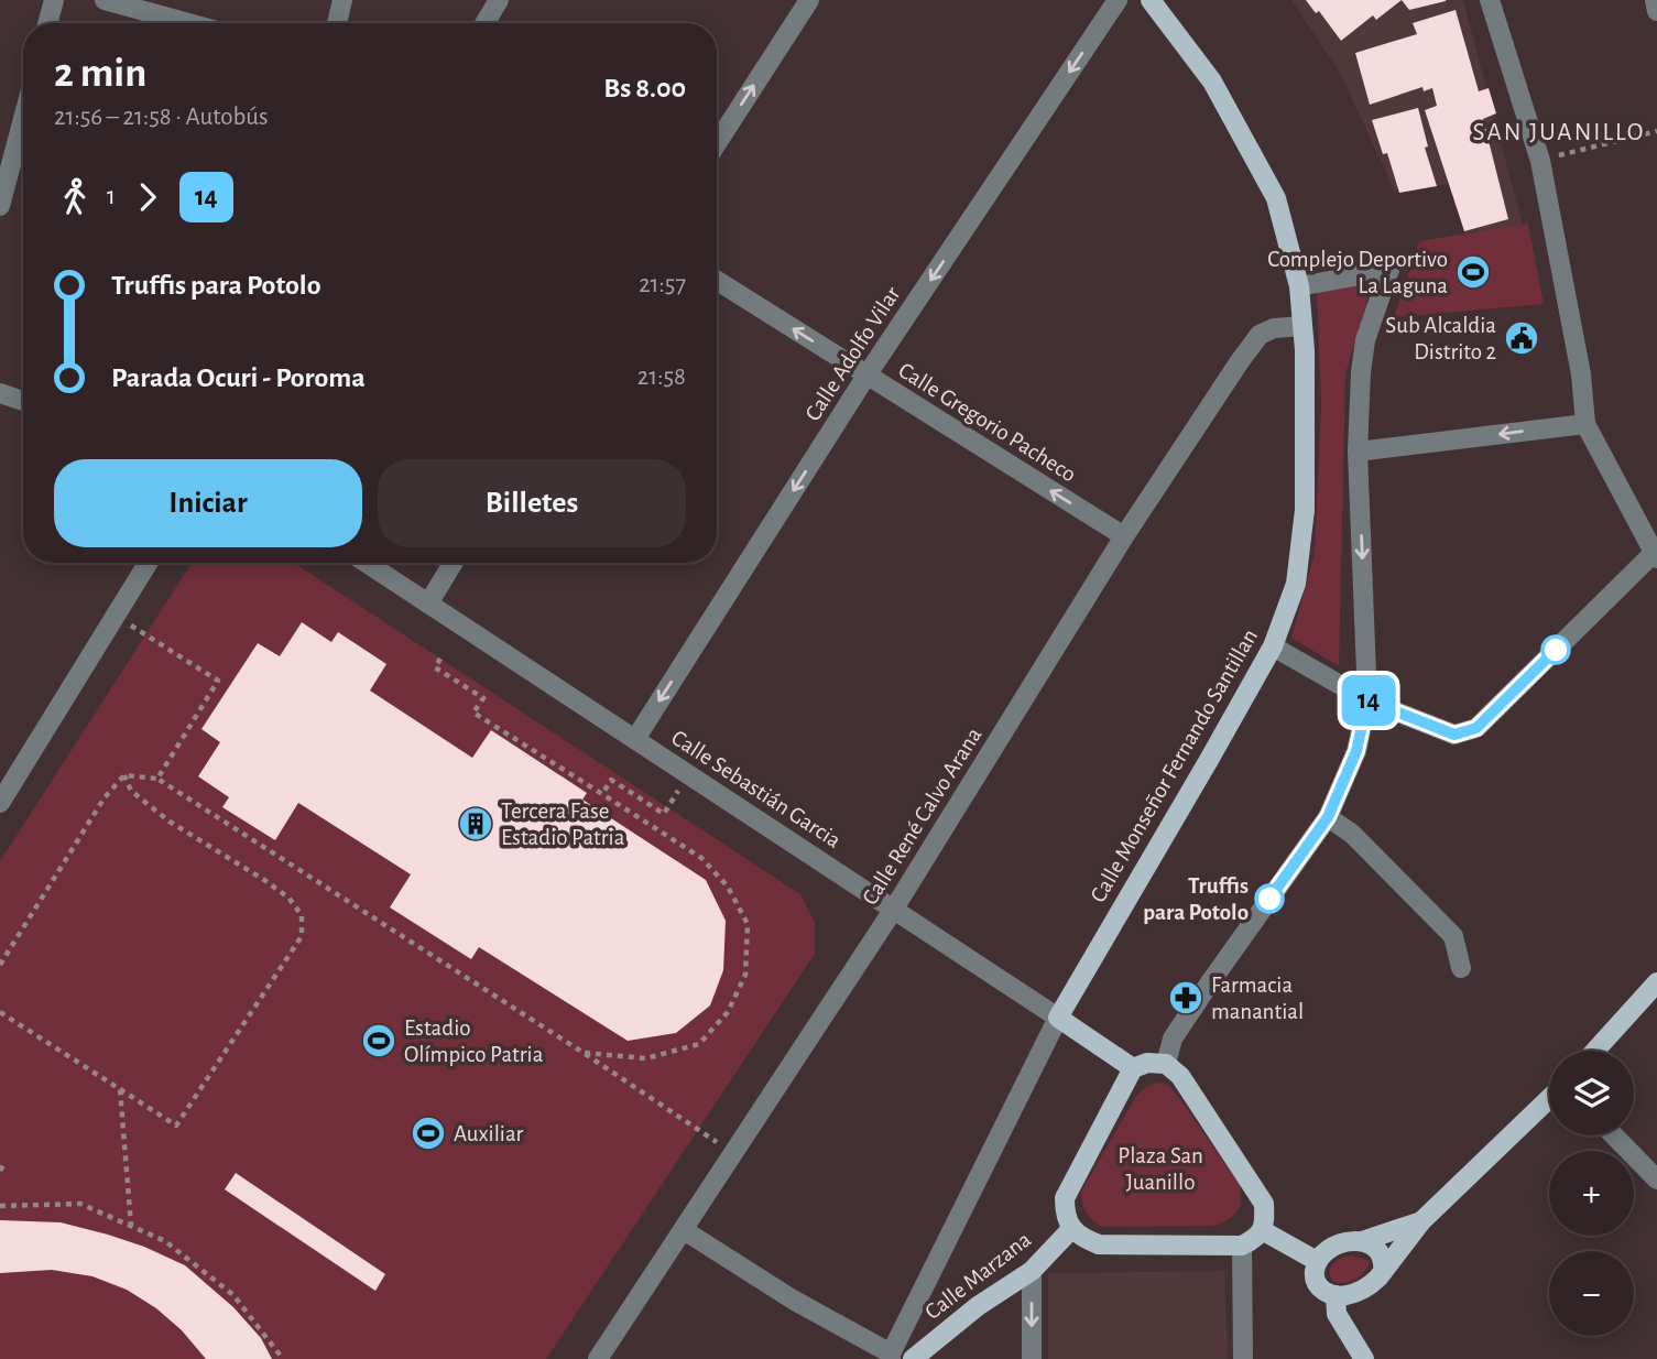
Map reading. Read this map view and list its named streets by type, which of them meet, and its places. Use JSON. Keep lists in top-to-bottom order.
{
  "streets": {
    "main road": ["Calle Monseñor Fernando Santillan", "Calle Sebastián Garcia", "Calle Marzana"],
    "street": ["Calle Adolfo Vilar", "Calle Gregorio Pacheco", "Calle René Calvo Arana"]
  },
  "crossings": [
    ["Calle Adolfo Vilar", "Calle Gregorio Pacheco"],
    ["Calle Adolfo Vilar", "Calle Sebastián Garcia"],
    ["Calle Gregorio Pacheco", "Calle René Calvo Arana"],
    ["Calle Monseñor Fernando Santillan", "Calle Sebastián Garcia"],
    ["Calle Monseñor Fernando Santillan", "Calle René Calvo Arana"],
    ["Calle Sebastián Garcia", "Calle René Calvo Arana"]
  ],
  "one_way": ["Calle Adolfo Vilar", "Calle Gregorio Pacheco"],
  "districts": ["SAN JUANILLO"],
  "parks": ["Plaza San Juanillo"],
  "places": {
    "sports": ["Complejo Deportivo La Laguna", "Estadio Olímpico Patria", "Auxiliar"],
    "public building": ["Sub Alcaldia Distrito 2"],
    "building": ["Tercera Fase Estadio Patria"],
    "other": ["Truffis para Potolo"],
    "pharmacy": ["Farmacia manantial"]
  },
  "lines": ["bus line 14"],
  "page": {
    "on_map": "14",
    "heading": ["2 min", "21:56 – 21:58 · Autobús", "Bs 8.00"],
    "legs": ["1", "14"],
    "list": [
      {
        "name": "Truffis para Potolo",
        "value": "21:57"
      },
      {
        "name": "Parada Ocuri - Poroma",
        "value": "21:58"
      }
    ],
    "buttons": ["Iniciar", "Billetes"],
    "map_buttons": ["+", "−"]
  }
}
